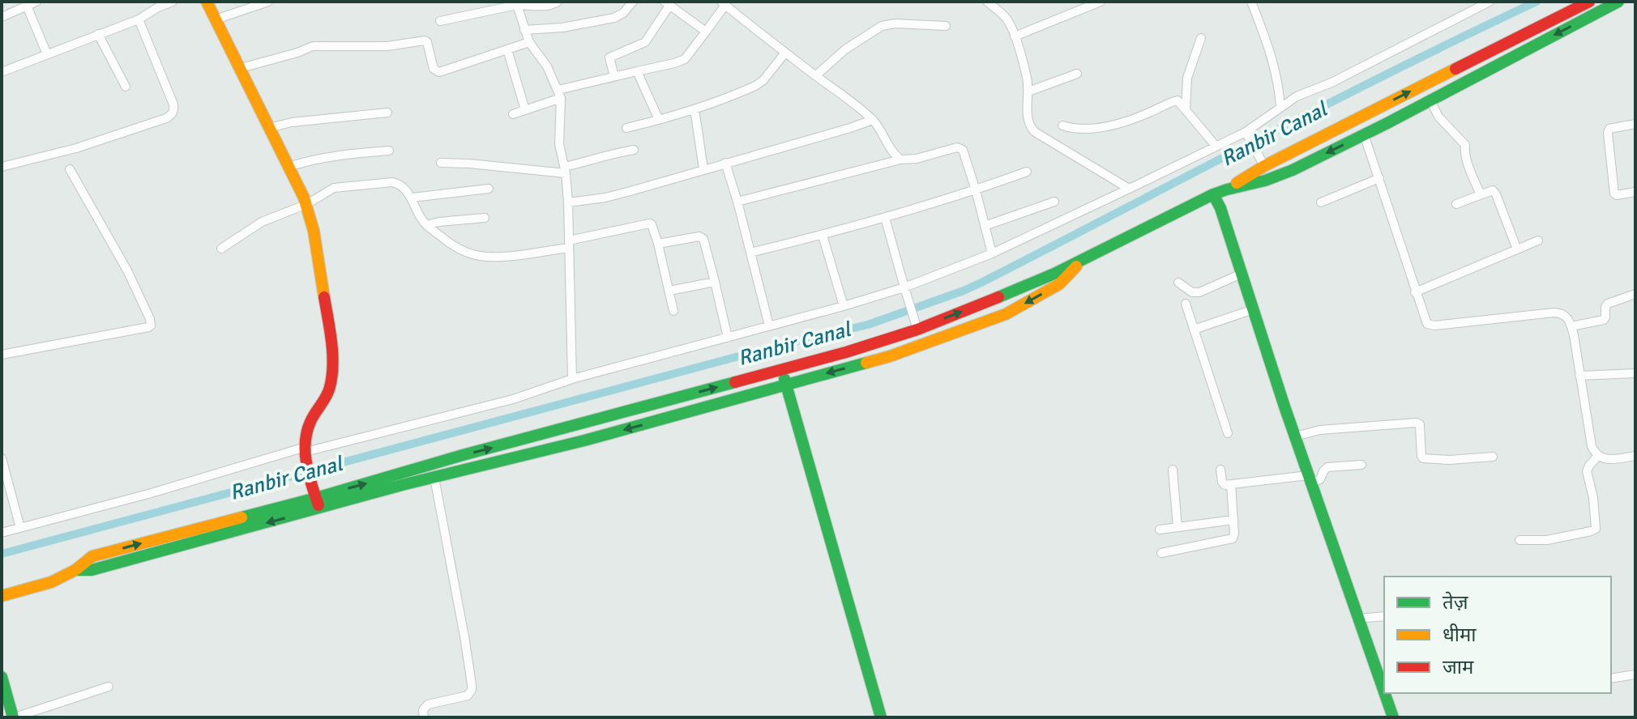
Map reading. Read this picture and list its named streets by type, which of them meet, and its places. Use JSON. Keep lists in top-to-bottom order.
{
  "water": ["Ranbir Canal"],
  "legend": ["तेज़", "धीमा", "जाम"]
}
